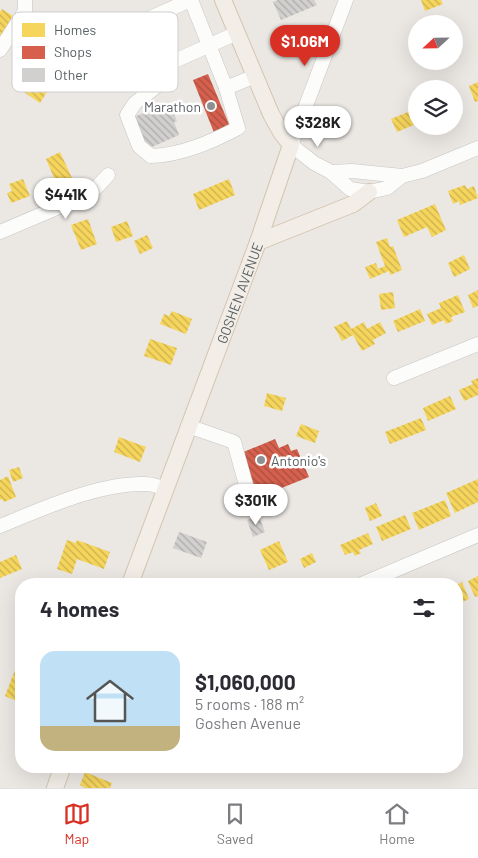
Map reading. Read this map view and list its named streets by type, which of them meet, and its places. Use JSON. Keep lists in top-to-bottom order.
{
  "streets": {
    "main road": ["GOSHEN AVENUE"]
  },
  "places": ["Marathon", "Antonio's"],
  "legend": ["Homes", "Shops", "Other"],
  "north": "left",
  "page": {
    "price": [
      "$1.06M",
      "$328K",
      "$441K",
      "$301K"
    ],
    "heading": "4 homes",
    "list": [
      {
        "name": "$1,060,000",
        "note": "5 rooms · 188 m² · Goshen Avenue"
      }
    ],
    "tabs": ["Map", "Saved", "Home"]
  }
}
